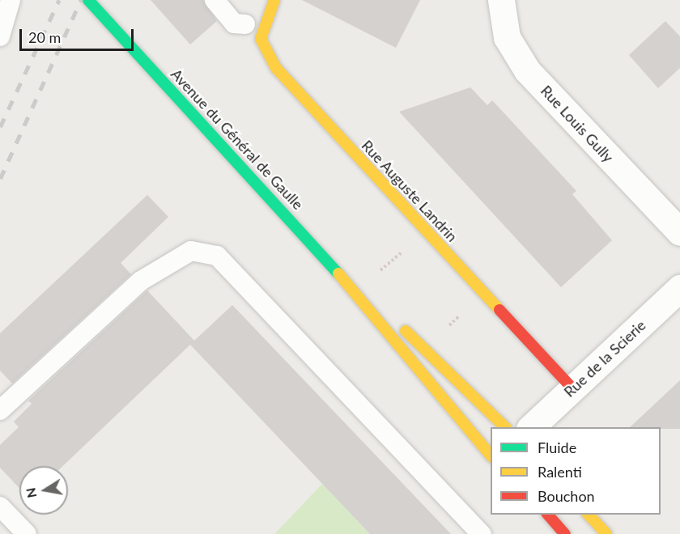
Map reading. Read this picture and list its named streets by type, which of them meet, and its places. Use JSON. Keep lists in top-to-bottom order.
{
  "streets": {
    "main road": ["Avenue du Général de Gaulle", "Rue Auguste Landrin"],
    "street": ["Rue Louis Gully", "Rue de la Scierie"]
  },
  "crossings": [
    ["Rue Auguste Landrin", "Rue de la Scierie"]
  ],
  "legend": ["Fluide", "Ralenti", "Bouchon"],
  "scale_bar": "20 m",
  "north": "left"
}
